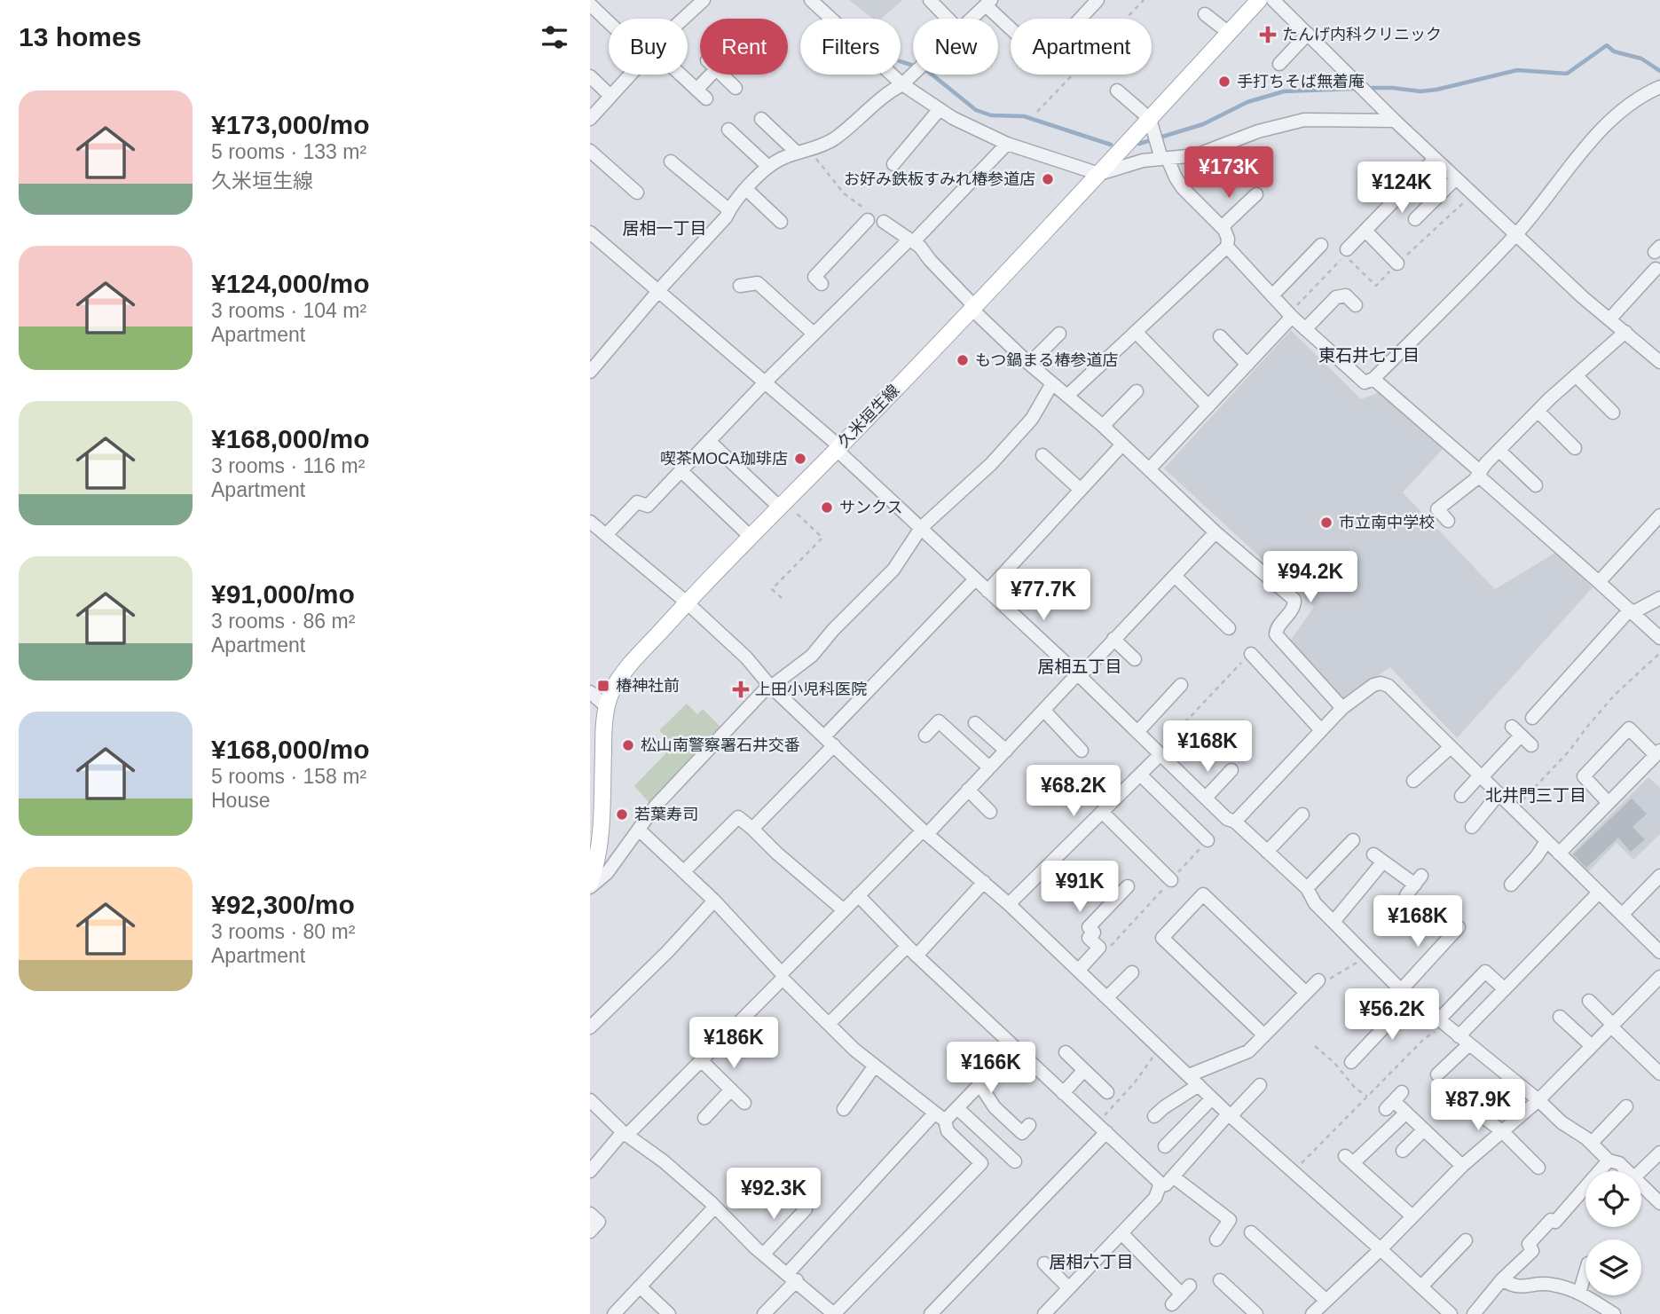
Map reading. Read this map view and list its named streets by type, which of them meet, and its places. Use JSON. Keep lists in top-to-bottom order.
{
  "streets": {
    "main road": ["久米垣生線"]
  },
  "districts": [
    "居相一丁目",
    "東石井七丁目",
    "居相五丁目",
    "北井門三丁目",
    "居相六丁目"
  ],
  "places": {
    "health": ["たんげ内科クリニック", "上田小児科医院"],
    "other": [
      "手打ちそば無着庵",
      "お好み鉄板すみれ椿参道店",
      "もつ鍋まる椿参道店",
      "喫茶MOCA珈琲店",
      "サンクス",
      "市立南中学校",
      "松山南警察署石井交番",
      "若葉寿司"
    ],
    "transit": ["椿神社前"]
  },
  "page": {
    "heading": "13 homes",
    "chip": [
      "Buy",
      "Rent",
      "Filters",
      "New",
      "Apartment"
    ],
    "list": [
      {
        "name": "¥173,000/mo",
        "note": "5 rooms · 133 m² · 久米垣生線"
      },
      {
        "name": "¥124,000/mo",
        "note": "3 rooms · 104 m² · Apartment"
      },
      {
        "name": "¥168,000/mo",
        "note": "3 rooms · 116 m² · Apartment"
      },
      {
        "name": "¥91,000/mo",
        "note": "3 rooms · 86 m² · Apartment"
      },
      {
        "name": "¥168,000/mo",
        "note": "5 rooms · 158 m² · House"
      },
      {
        "name": "¥92,300/mo",
        "note": "3 rooms · 80 m² · Apartment"
      }
    ],
    "price": [
      "¥173K",
      "¥124K",
      "¥94.2K",
      "¥77.7K",
      "¥168K",
      "¥68.2K",
      "¥91K",
      "¥168K",
      "¥56.2K",
      "¥186K",
      "¥166K",
      "¥87.9K",
      "¥92.3K"
    ]
  }
}
